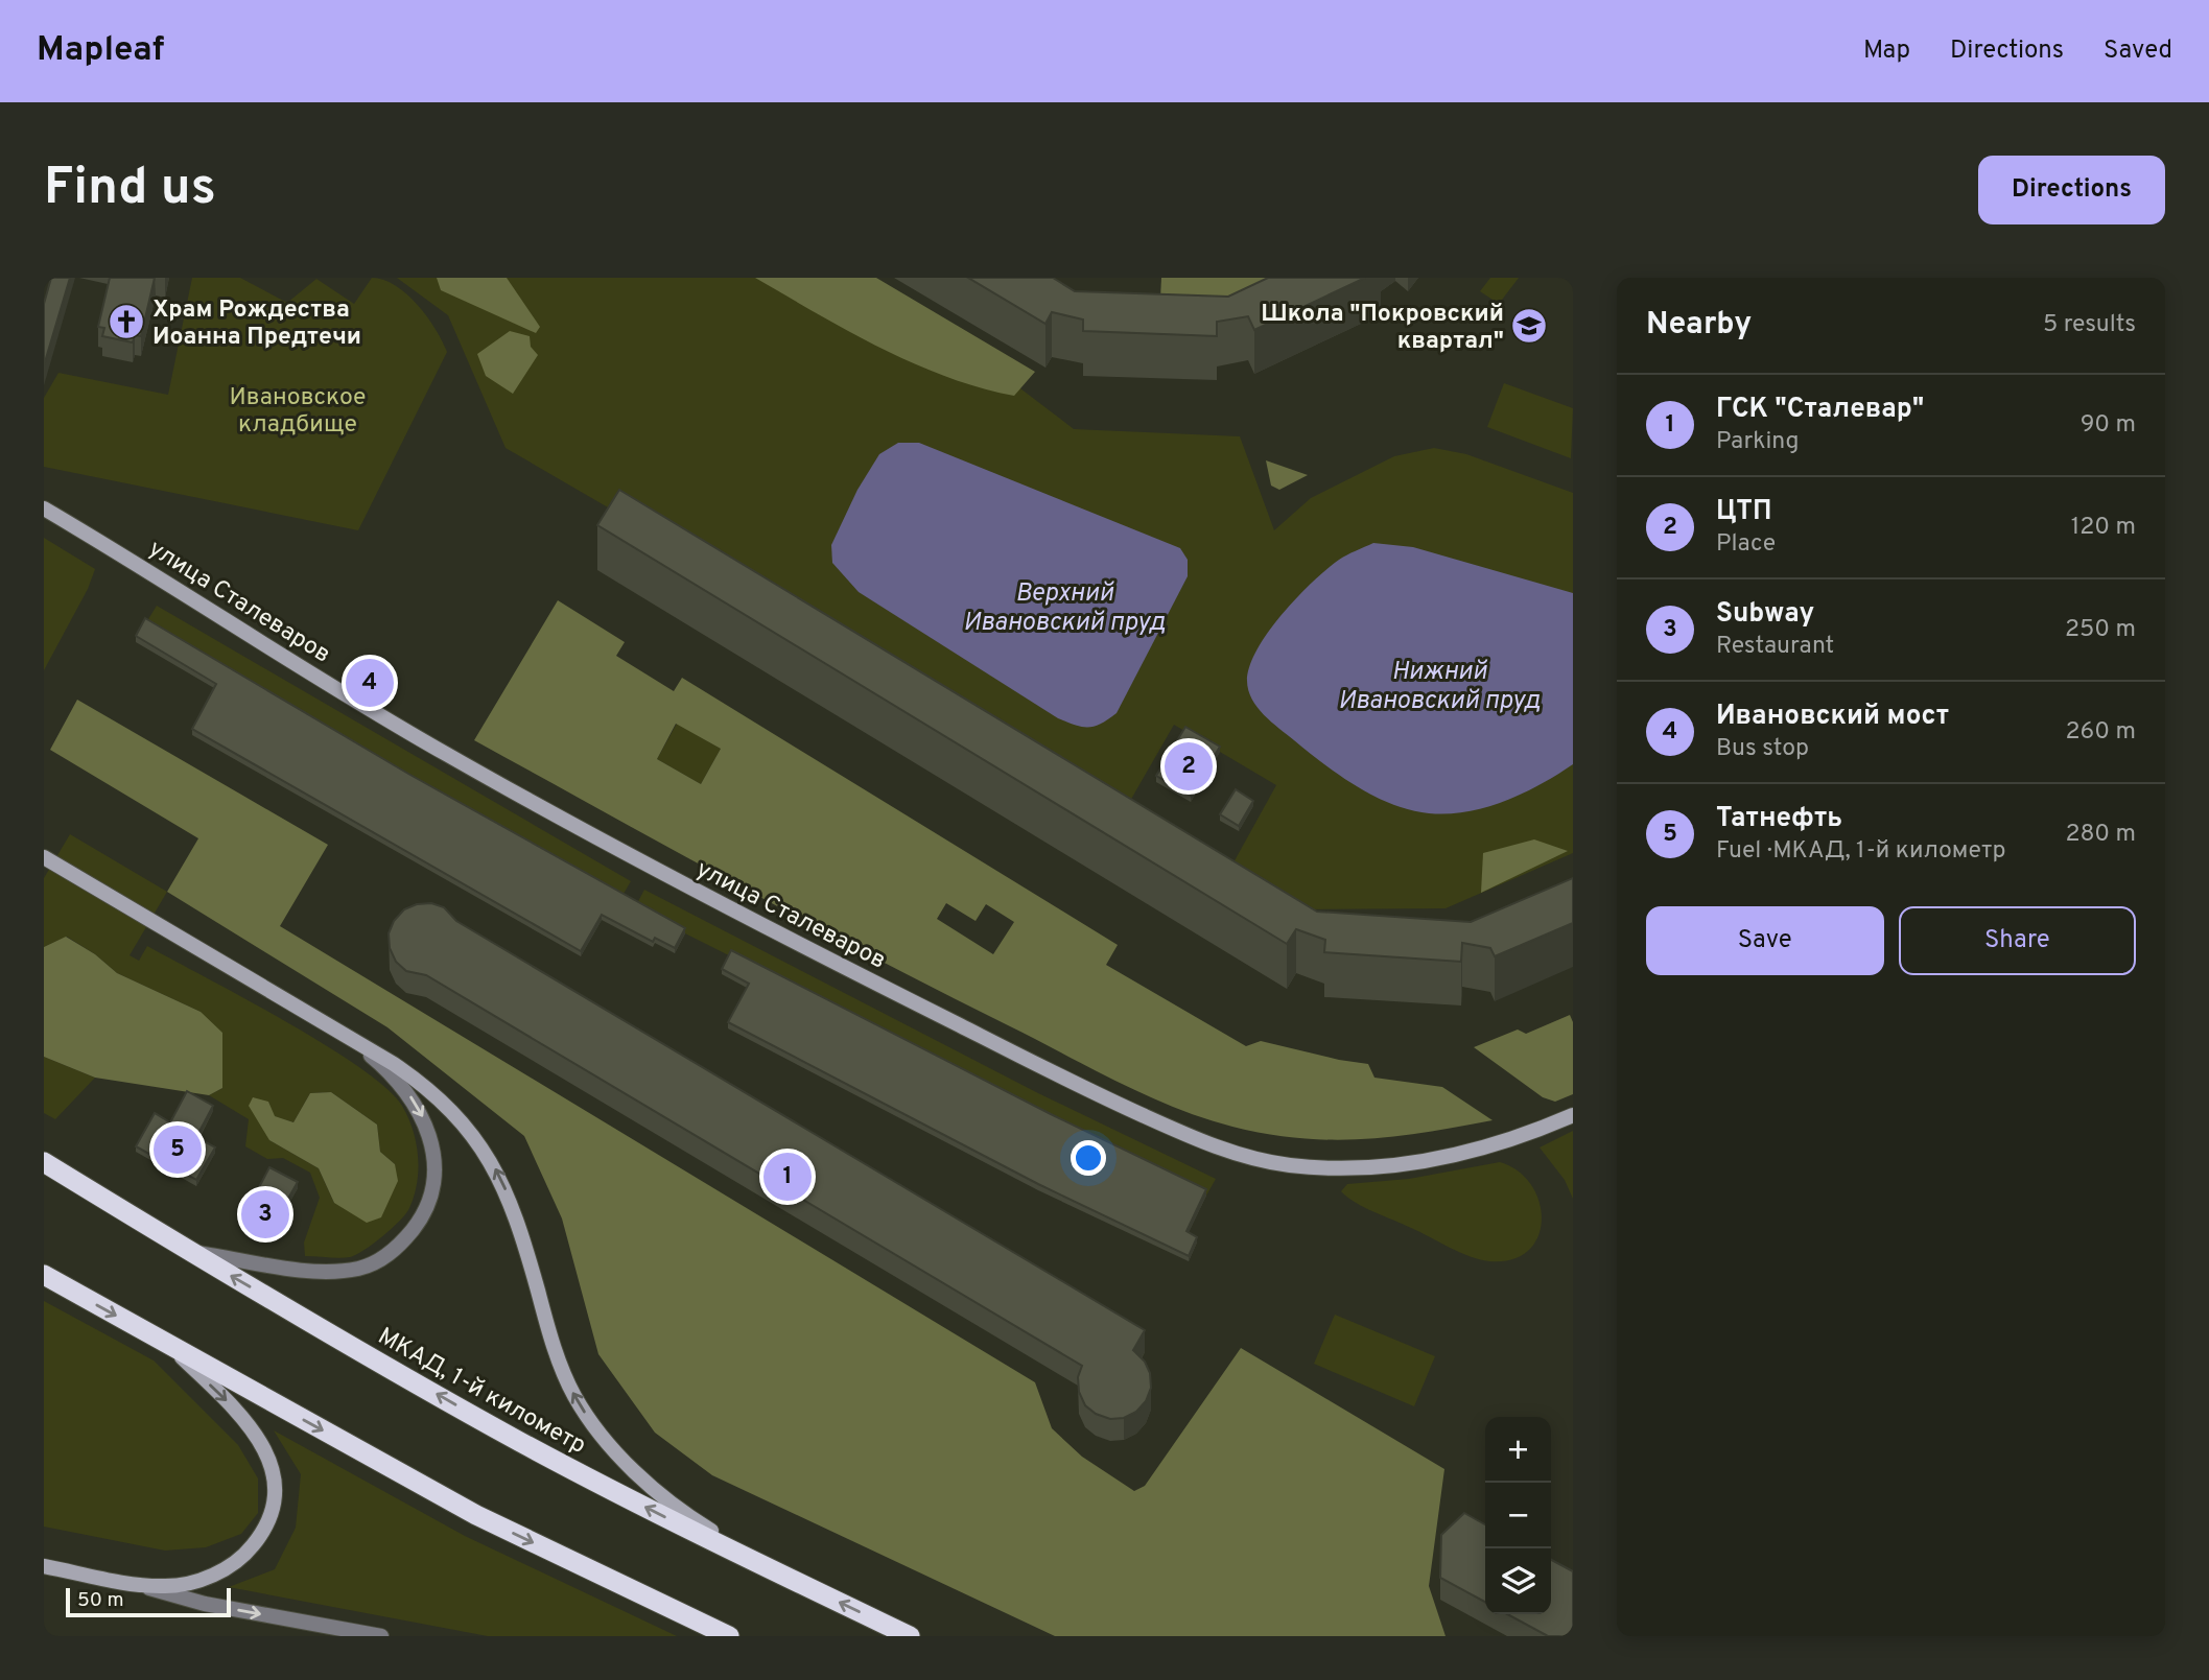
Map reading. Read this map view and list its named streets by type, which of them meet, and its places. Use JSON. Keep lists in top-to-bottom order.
{
  "streets": {
    "highway": ["МКАД, 1-й километр"],
    "main road": ["улица Сталеваров"]
  },
  "water": ["Верхний Ивановский пруд", "Нижний Ивановский пруд"],
  "parks": ["Ивановское кладбище"],
  "places": {
    "church": ["Храм Рождества Иоанна Предтечи"],
    "school or university": ["Школа \"Покровский квартал\""]
  },
  "scale_bar": "50 m",
  "page": {
    "header": "Mapleaf",
    "nav": ["Map", "Directions", "Saved"],
    "buttons": [
      "Directions",
      ["Save", "Share"]
    ],
    "title": "Find us",
    "heading": ["Nearby", "5 results"],
    "list": [
      {
        "mark": "1",
        "name": "ГСК \"Сталевар\"",
        "note": "Parking",
        "value": "90 m"
      },
      {
        "mark": "2",
        "name": "ЦТП",
        "note": "Place",
        "value": "120 m"
      },
      {
        "mark": "3",
        "name": "Subway",
        "note": "Restaurant",
        "value": "250 m"
      },
      {
        "mark": "4",
        "name": "Ивановский мост",
        "note": "Bus stop",
        "value": "260 m"
      },
      {
        "mark": "5",
        "name": "Татнефть",
        "note": "Fuel · МКАД, 1-й километр",
        "value": "280 m"
      }
    ],
    "pins": [
      "4",
      "2",
      "5",
      "1",
      "3"
    ],
    "map_buttons": ["+", "−"],
    "scale": "50 m"
  }
}
